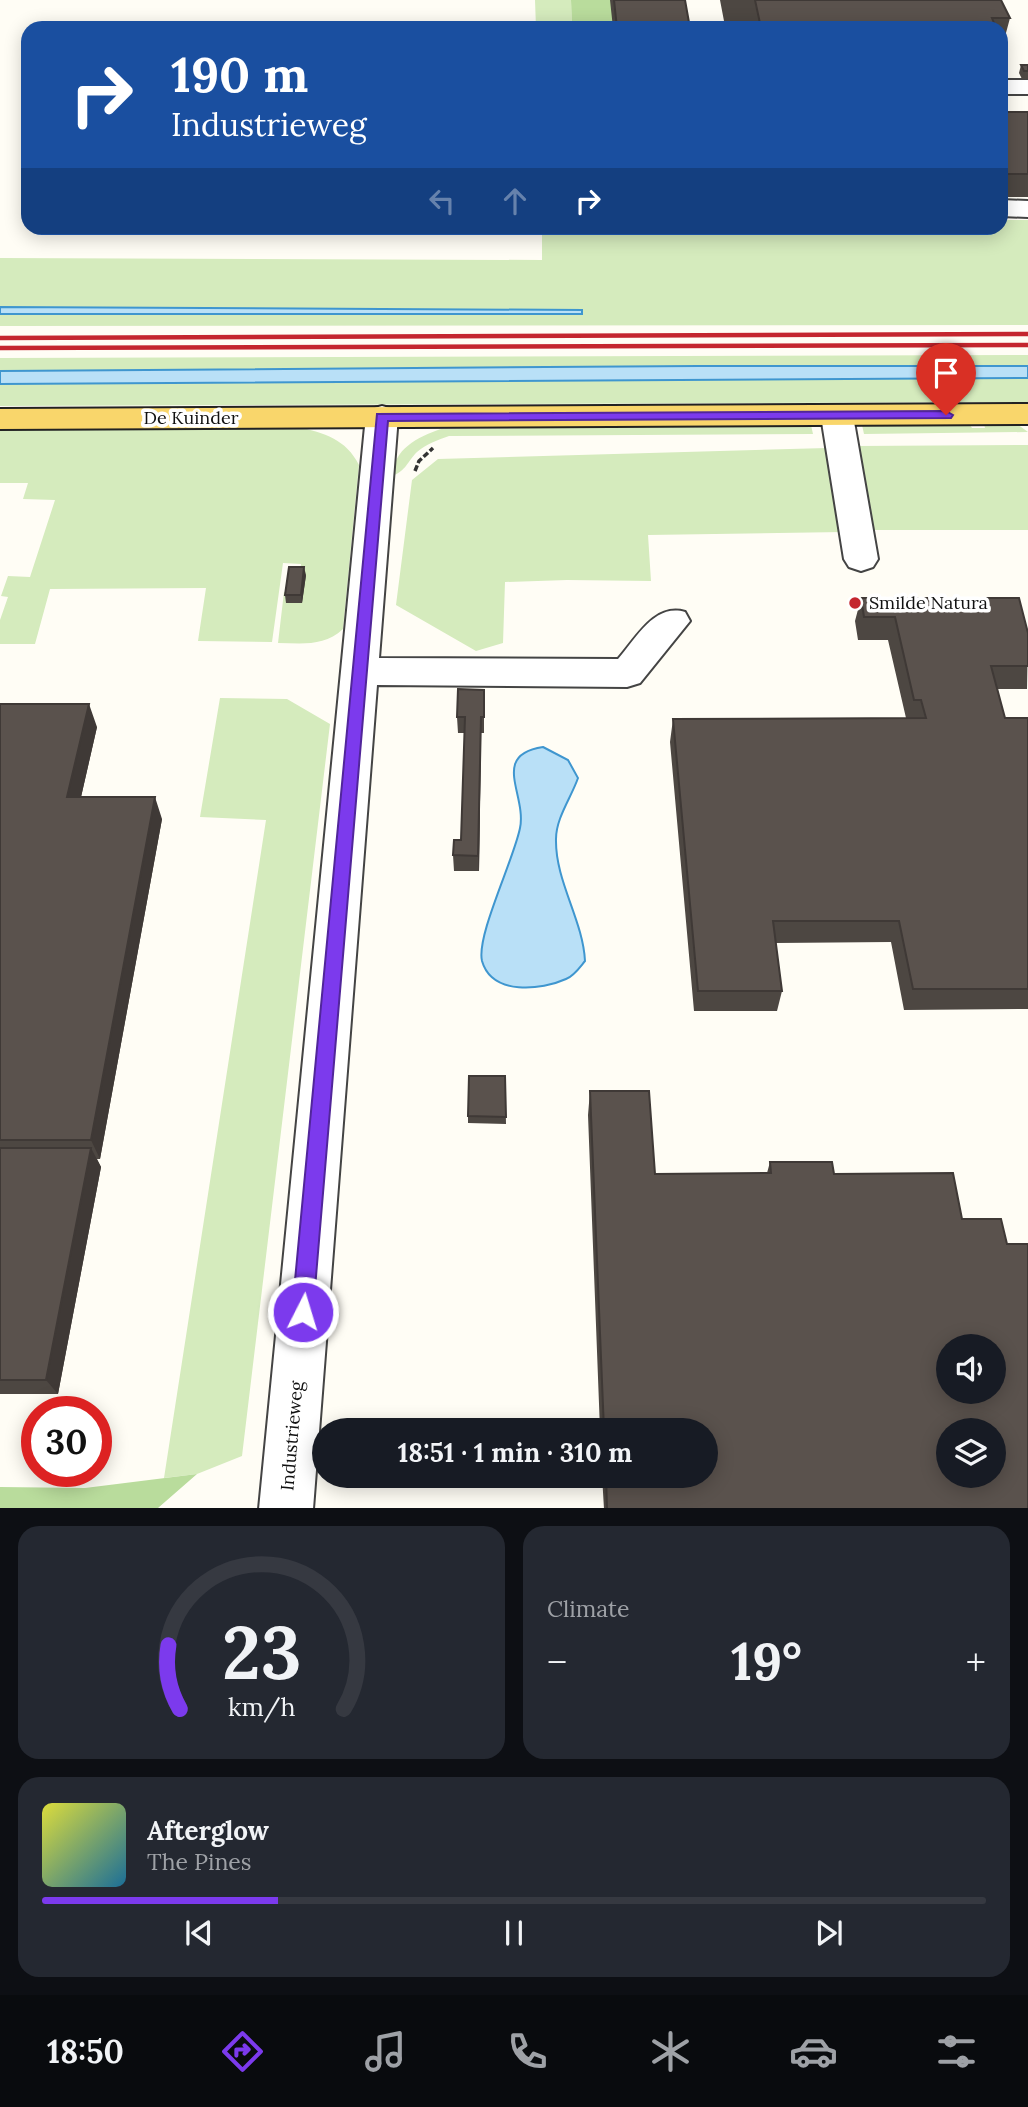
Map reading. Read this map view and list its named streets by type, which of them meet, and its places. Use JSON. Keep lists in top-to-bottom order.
{
  "streets": {
    "main road": ["De Kuinder"],
    "street": ["Industrieweg"]
  },
  "crossings": [
    ["De Kuinder", "Industrieweg"]
  ],
  "places": ["Smilde Natura"],
  "page": {
    "turn": ["190 m", "Industrieweg"],
    "limit": "30",
    "trip": "18:51 · 1 min · 310 m",
    "tile": "Climate",
    "heat": ["−", "19°", "+"],
    "song": ["Afterglow", "The Pines"],
    "tabs": "18:50",
    "gauge": ["23", "km/h"]
  }
}
